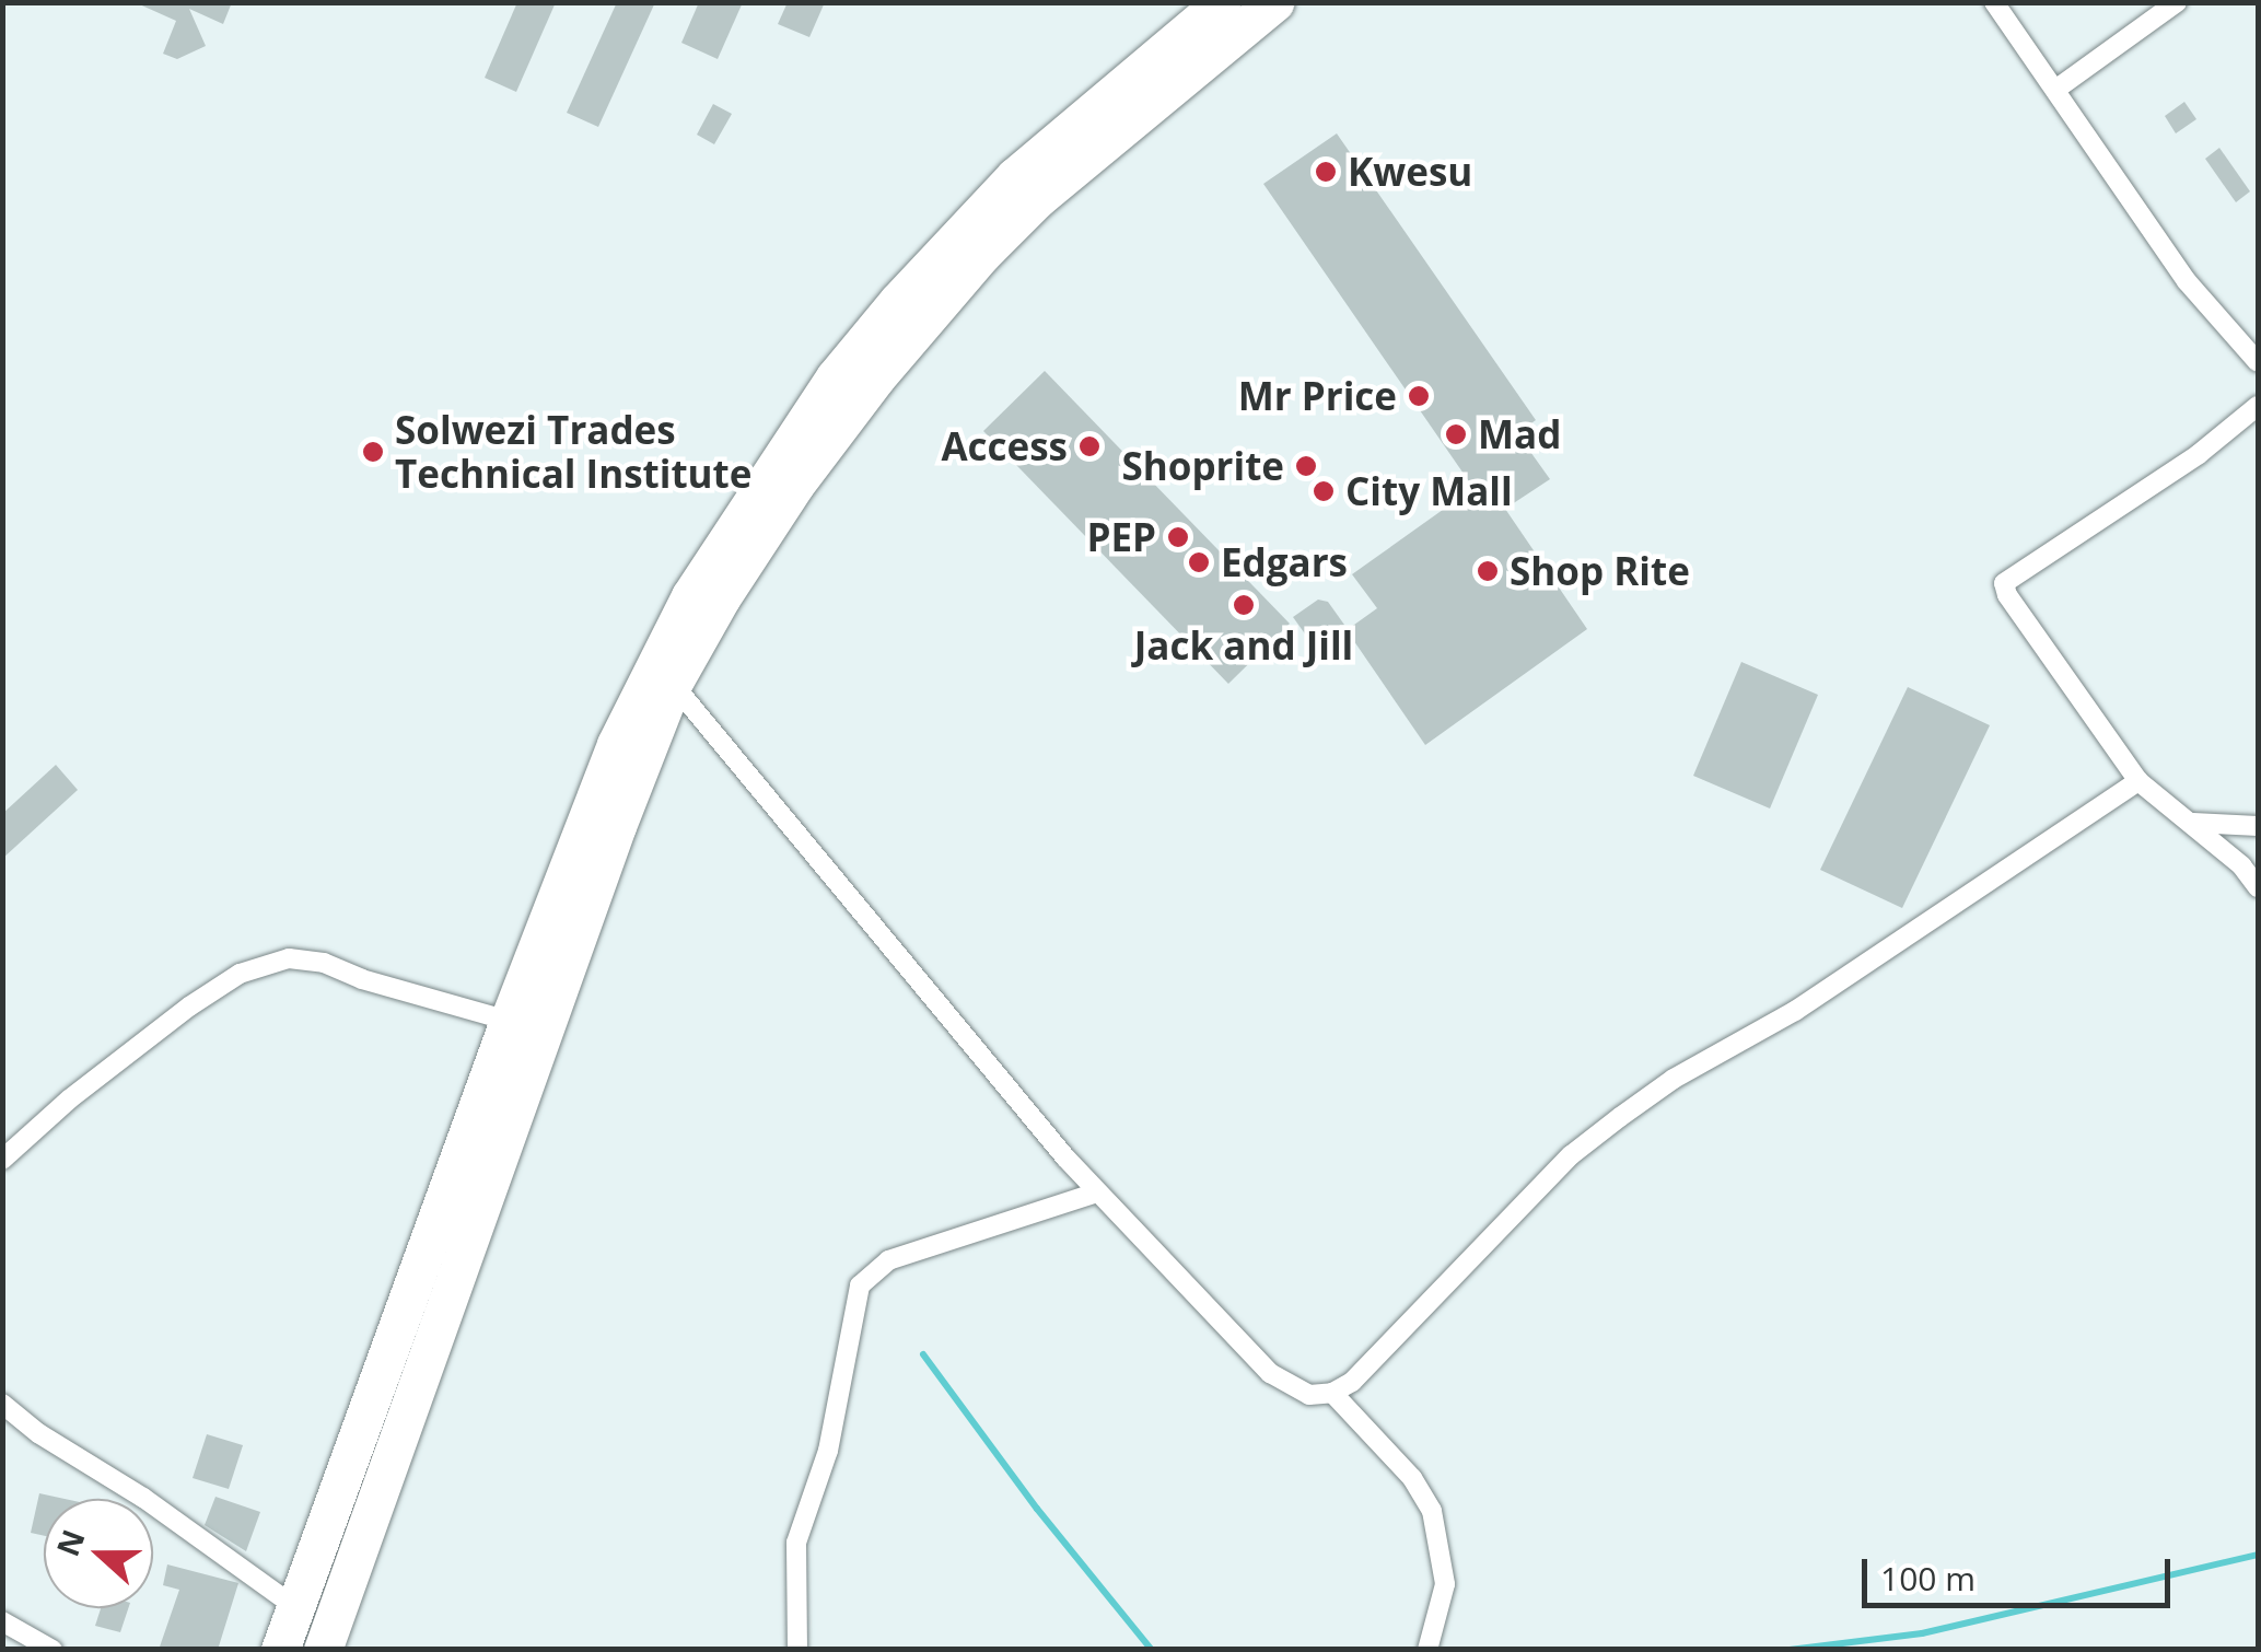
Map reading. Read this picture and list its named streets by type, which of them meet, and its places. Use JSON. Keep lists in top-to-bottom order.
{
  "places": [
    "Kwesu",
    "Mr Price",
    "Mad",
    "Access",
    "Solwezi Trades Technical Institute",
    "Shoprite",
    "City Mall",
    "PEP",
    "Edgars",
    "Shop Rite",
    "Jack and Jill"
  ],
  "scale_bar": "100 m",
  "north": "left"
}
